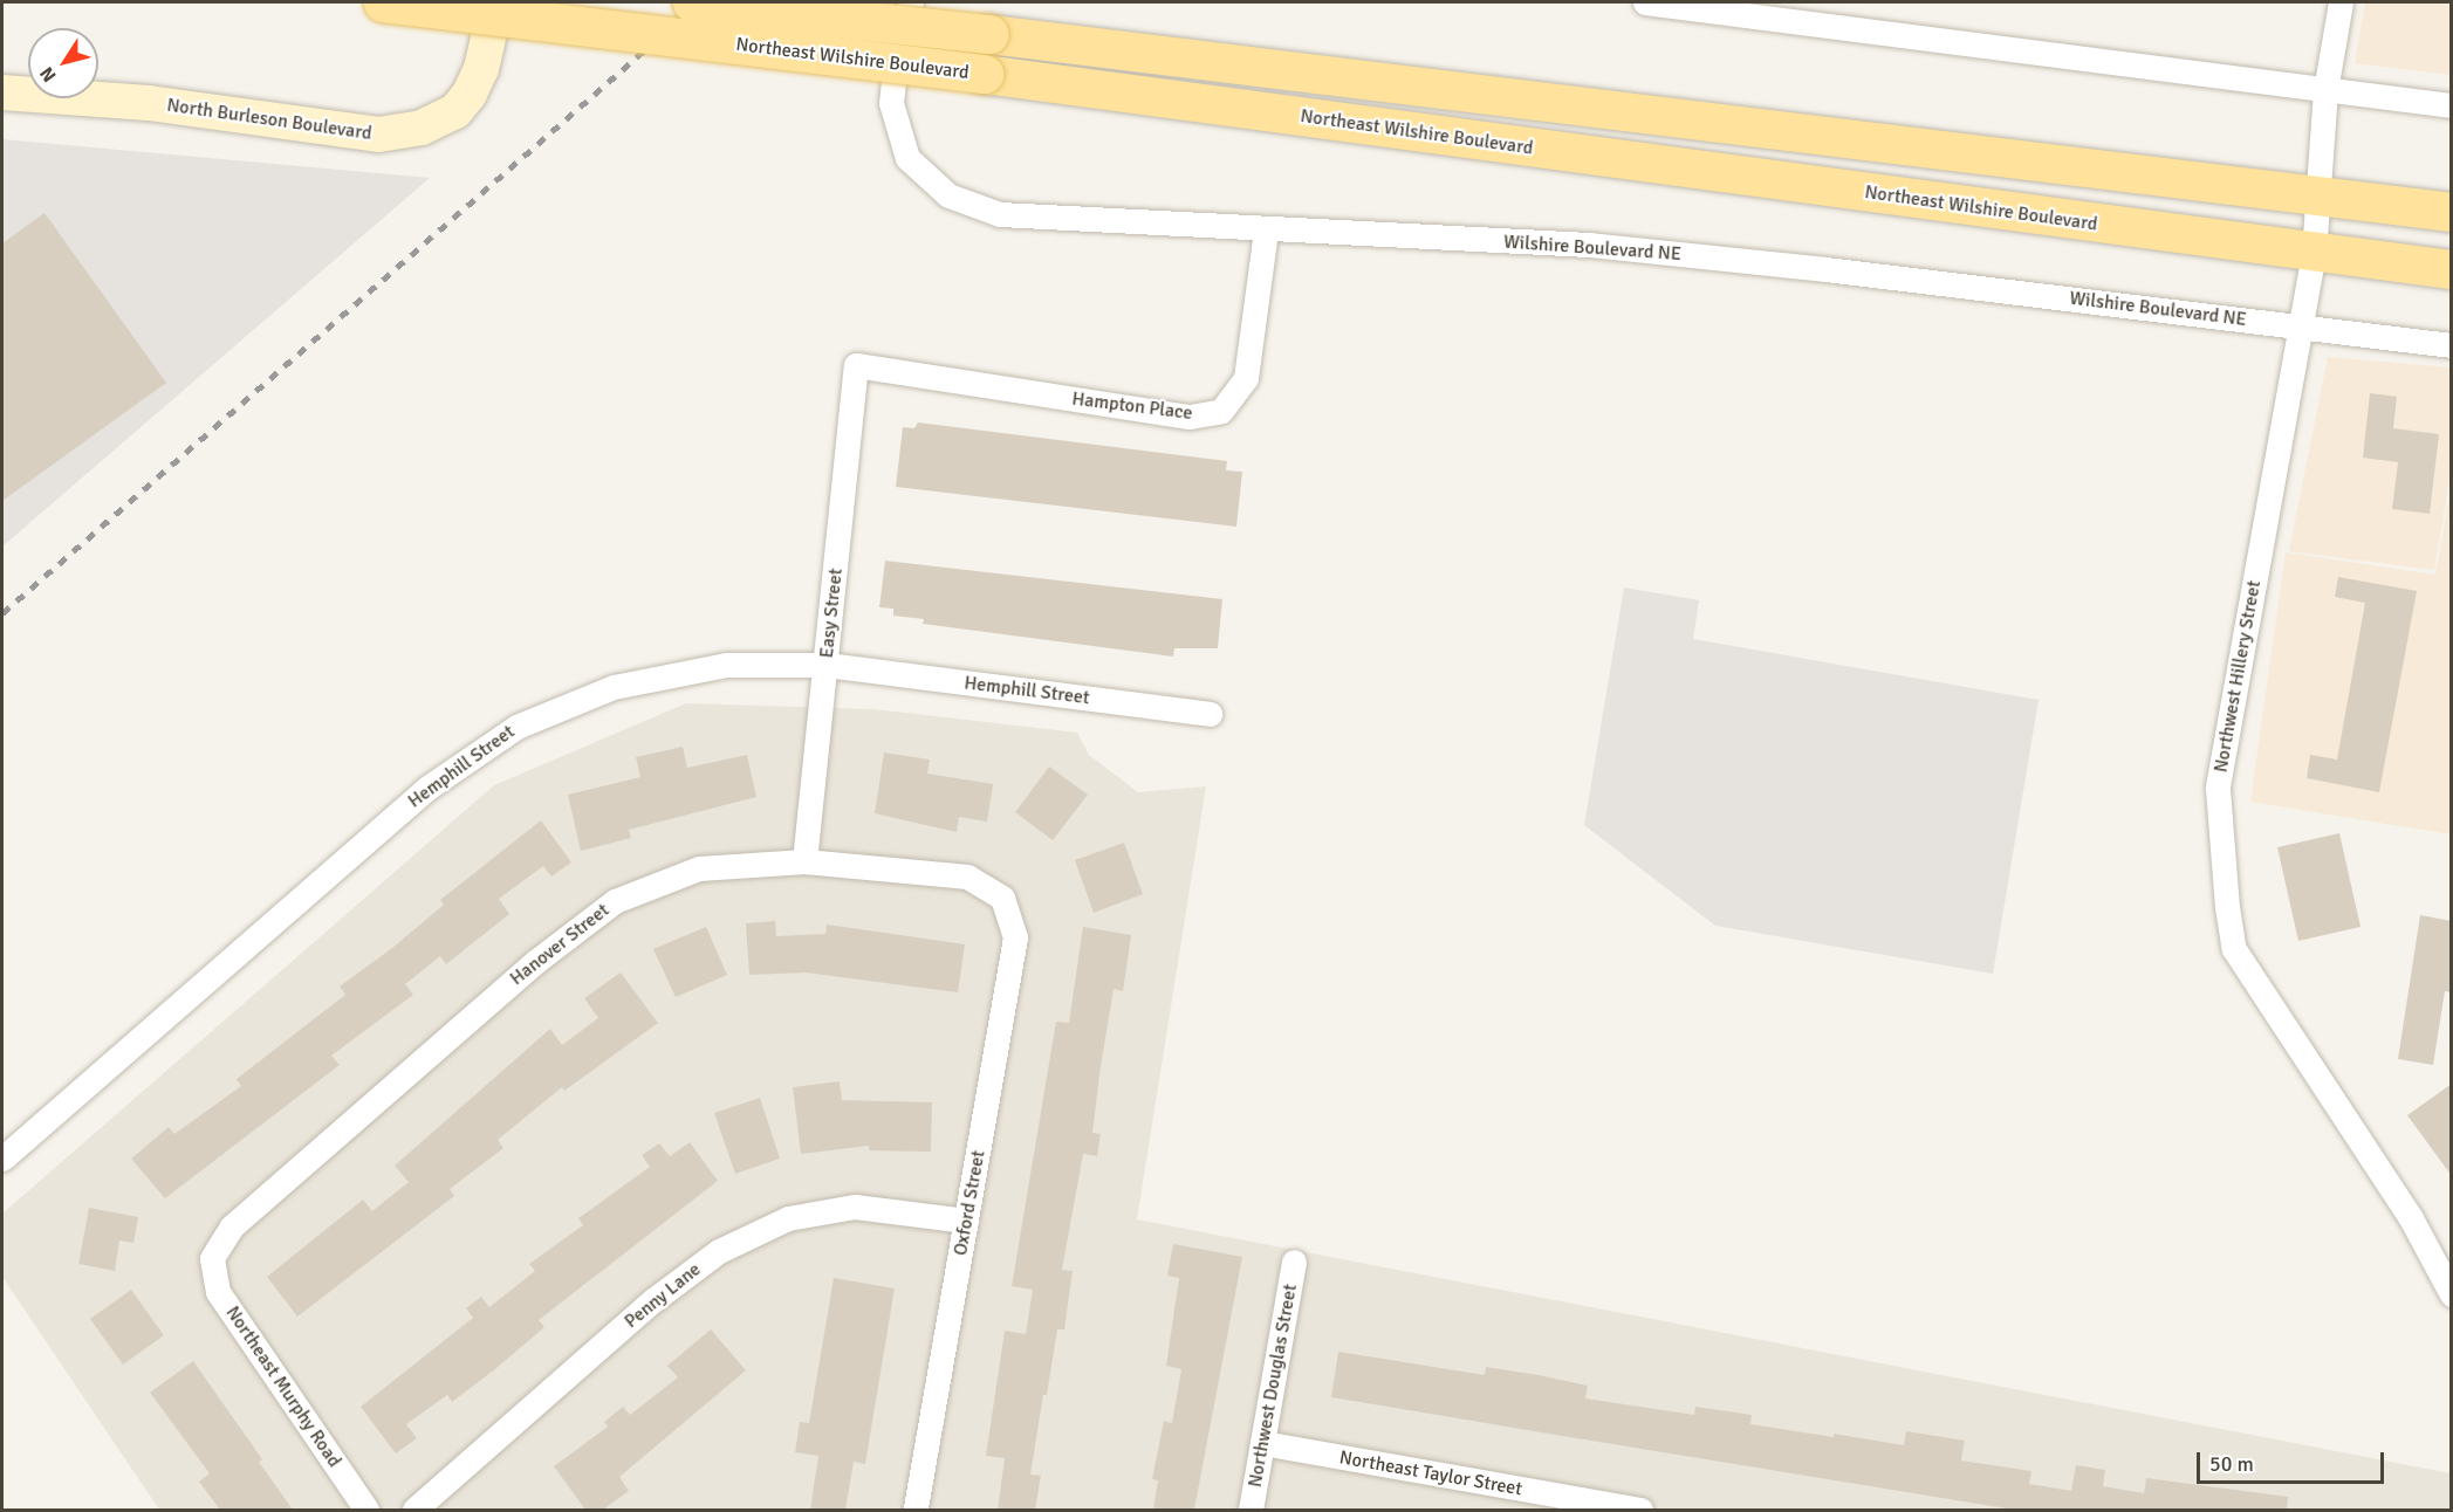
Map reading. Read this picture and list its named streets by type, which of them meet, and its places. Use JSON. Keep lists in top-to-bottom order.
{
  "streets": {
    "main road": ["Northeast Wilshire Boulevard", "North Burleson Boulevard"],
    "street": [
      "Wilshire Boulevard NE",
      "Hampton Place",
      "Easy Street",
      "Northwest Hillery Street",
      "Hemphill Street",
      "Hanover Street",
      "Oxford Street",
      "Penny Lane",
      "Northwest Douglas Street",
      "Northeast Murphy Road",
      "Northeast Taylor Street"
    ]
  },
  "crossings": [
    ["Northeast Wilshire Boulevard", "Northwest Hillery Street"],
    ["Wilshire Boulevard NE", "Hampton Place"],
    ["Wilshire Boulevard NE", "Northwest Hillery Street"],
    ["Hampton Place", "Easy Street"],
    ["Easy Street", "Hemphill Street"],
    ["Easy Street", "Hanover Street"],
    ["Hanover Street", "Oxford Street"],
    ["Hanover Street", "Northeast Murphy Road"],
    ["Oxford Street", "Penny Lane"],
    ["Northwest Douglas Street", "Northeast Taylor Street"]
  ],
  "scale_bar": "50 m",
  "north": "bottom left"
}
